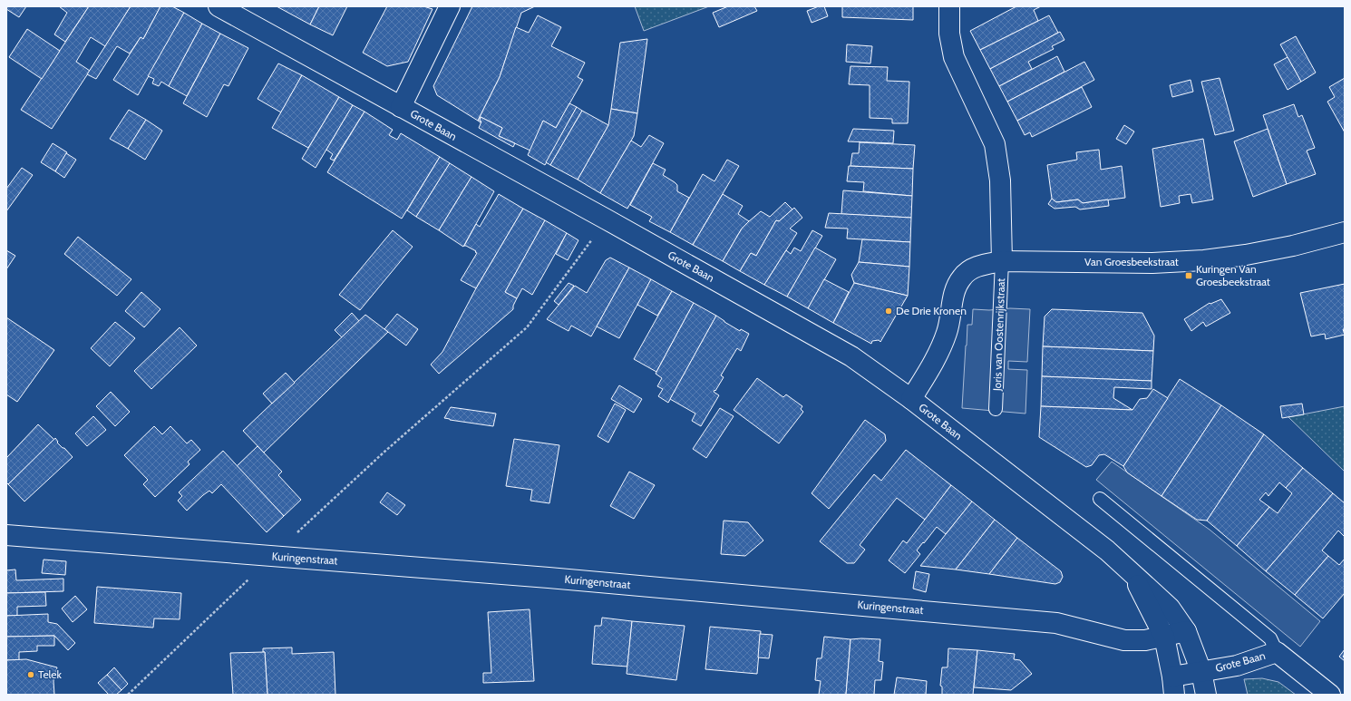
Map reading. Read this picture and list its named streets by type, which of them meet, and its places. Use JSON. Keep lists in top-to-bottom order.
{
  "streets": {
    "street": [
      "Grote Baan",
      "Van Groesbeekstraat",
      "Joris van Oostenrijkstraat",
      "Kuringenstraat"
    ]
  },
  "crossings": [
    ["Grote Baan", "Joris van Oostenrijkstraat"],
    ["Grote Baan", "Kuringenstraat"],
    ["Van Groesbeekstraat", "Joris van Oostenrijkstraat"]
  ],
  "places": {
    "transit": ["Kuringen Van Groesbeekstraat"],
    "other": ["De Drie Kronen", "Telek"]
  }
}
